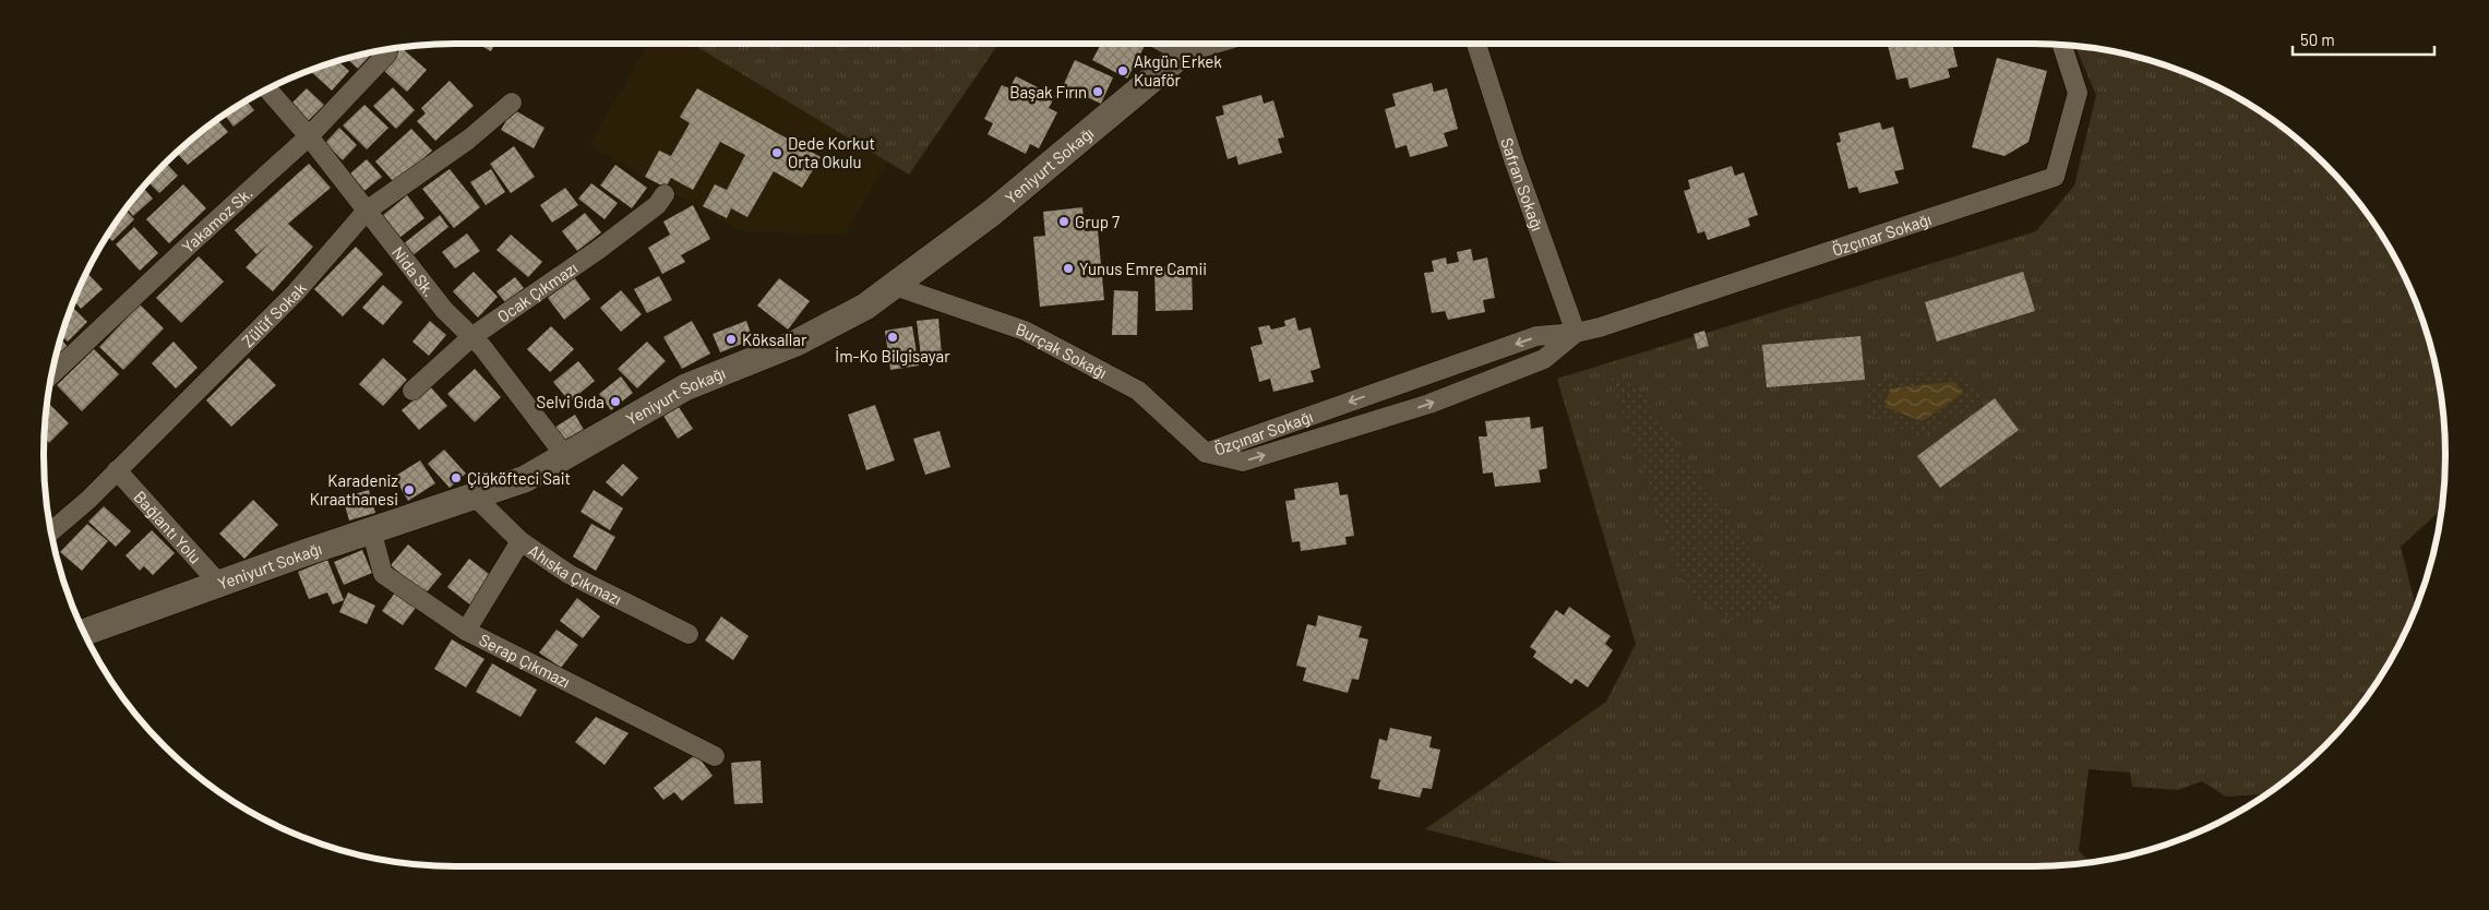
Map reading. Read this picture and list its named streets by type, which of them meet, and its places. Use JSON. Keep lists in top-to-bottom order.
{
  "streets": {
    "street": [
      "Yeniyurt Sokağı",
      "Safran Sokağı",
      "Yakamoz Sk.",
      "Özçınar Sokağı",
      "Nida Sk.",
      "Ocak Çıkmazı",
      "Zülüf Sokak",
      "Burçak Sokağı",
      "Bağlantı Yolu",
      "Ahıska Çıkmazı",
      "Serap Çıkmazı"
    ]
  },
  "crossings": [
    ["Yeniyurt Sokağı", "Nida Sk."],
    ["Yeniyurt Sokağı", "Burçak Sokağı"],
    ["Yeniyurt Sokağı", "Bağlantı Yolu"],
    ["Yeniyurt Sokağı", "Ahıska Çıkmazı"],
    ["Yeniyurt Sokağı", "Serap Çıkmazı"],
    ["Safran Sokağı", "Özçınar Sokağı"],
    ["Yakamoz Sk.", "Nida Sk."],
    ["Özçınar Sokağı", "Burçak Sokağı"],
    ["Nida Sk.", "Ocak Çıkmazı"],
    ["Nida Sk.", "Zülüf Sokak"],
    ["Zülüf Sokak", "Bağlantı Yolu"]
  ],
  "places": [
    "Akgün Erkek Kuaför",
    "Başak Fırın",
    "Dede Korkut Orta Okulu",
    "Grup 7",
    "Yunus Emre Camii",
    "İm-Ko Bilgisayar",
    "Köksallar",
    "Selvi Gıda",
    "Çiğköfteci Sait",
    "Karadeniz Kıraathanesi"
  ],
  "scale_bar": "50 m"
}
